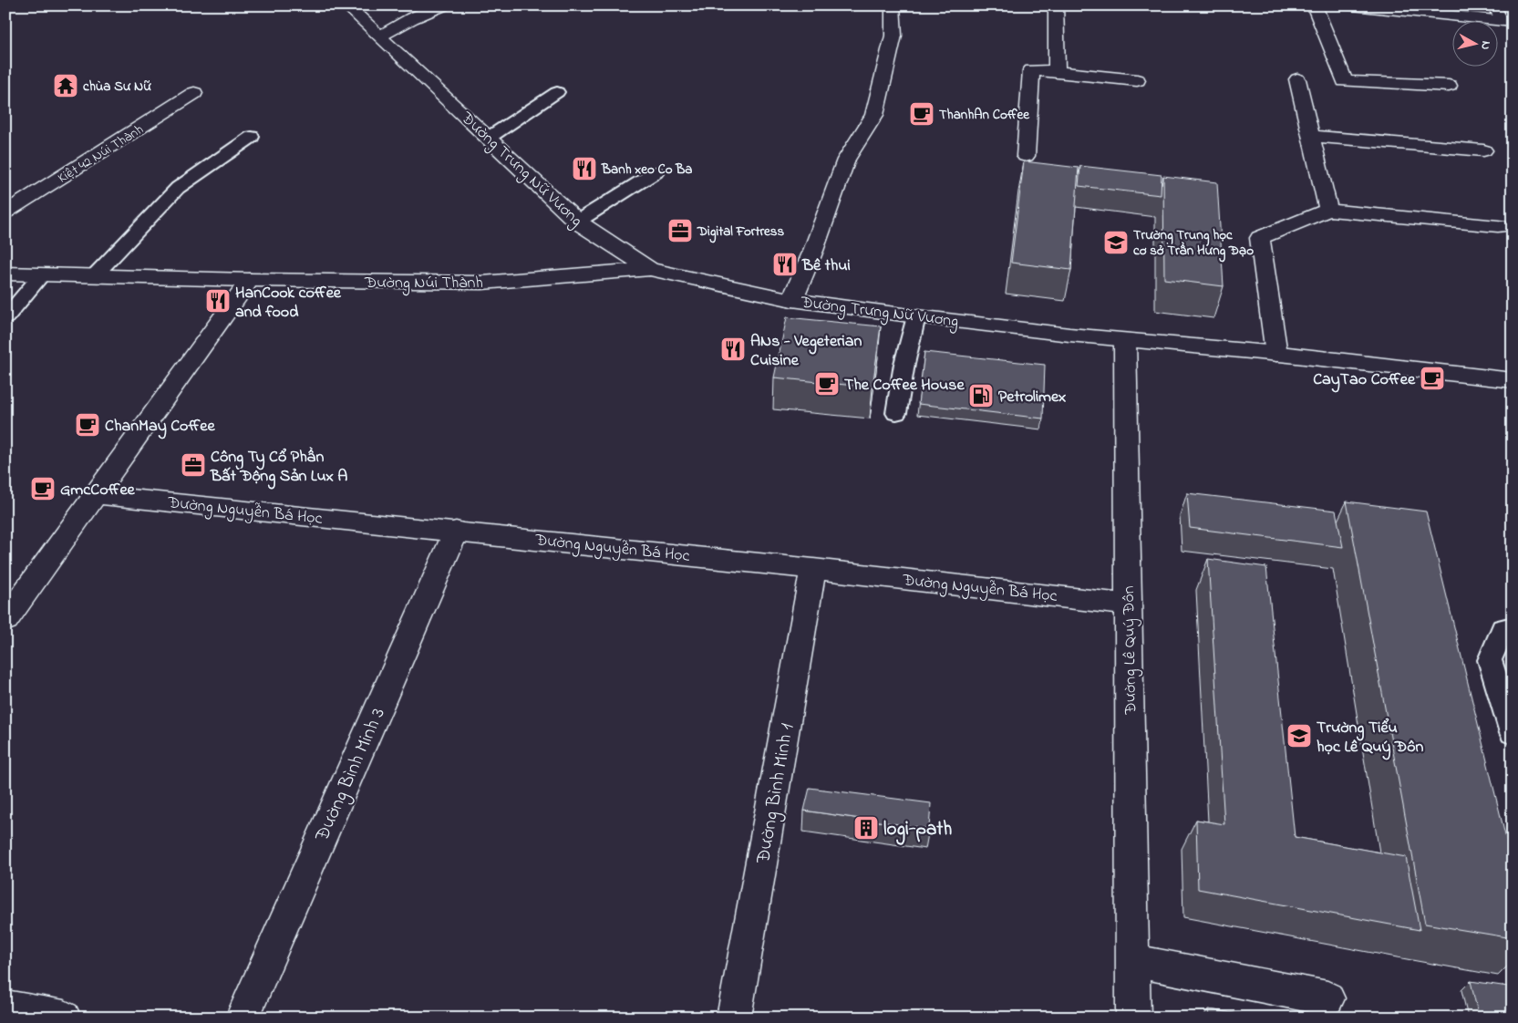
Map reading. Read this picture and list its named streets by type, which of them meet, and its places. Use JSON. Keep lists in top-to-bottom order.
{
  "streets": {
    "street": [
      "Kiệt 42 Núi Thành",
      "Đường Trưng Nữ Vương",
      "Đường Núi Thành",
      "Đường Nguyễn Bá Học",
      "Đường Lê Quý Đôn",
      "Đường Bình Minh 3",
      "Đường Bình Minh 1"
    ]
  },
  "crossings": [
    ["Đường Trưng Nữ Vương", "Đường Núi Thành"],
    ["Đường Trưng Nữ Vương", "Đường Lê Quý Đôn"],
    ["Đường Nguyễn Bá Học", "Đường Lê Quý Đôn"],
    ["Đường Nguyễn Bá Học", "Đường Bình Minh 3"],
    ["Đường Nguyễn Bá Học", "Đường Bình Minh 1"]
  ],
  "places": {
    "temple": ["chùa Sư Nữ"],
    "cafe": [
      "ThanhAn Coffee",
      "CayTao Coffee",
      "The Coffee House",
      "ChanMay Coffee",
      "GmcCoffee"
    ],
    "restaurant": [
      "Banh xeo Co Ba",
      "Bê thui",
      "HanCook coffee and food",
      "ANs - Vegeterian Cuisine"
    ],
    "office": ["Digital Fortress", "Công Ty Cổ Phần Bất Động Sản Lux A"],
    "school or university": ["Trường Trung học cơ sở Trần Hưng Đạo", "Trường Tiểu học Lê Quý Đôn"],
    "fuel station": ["Petrolimex"],
    "building": ["logi-path"]
  },
  "north": "right"
}
